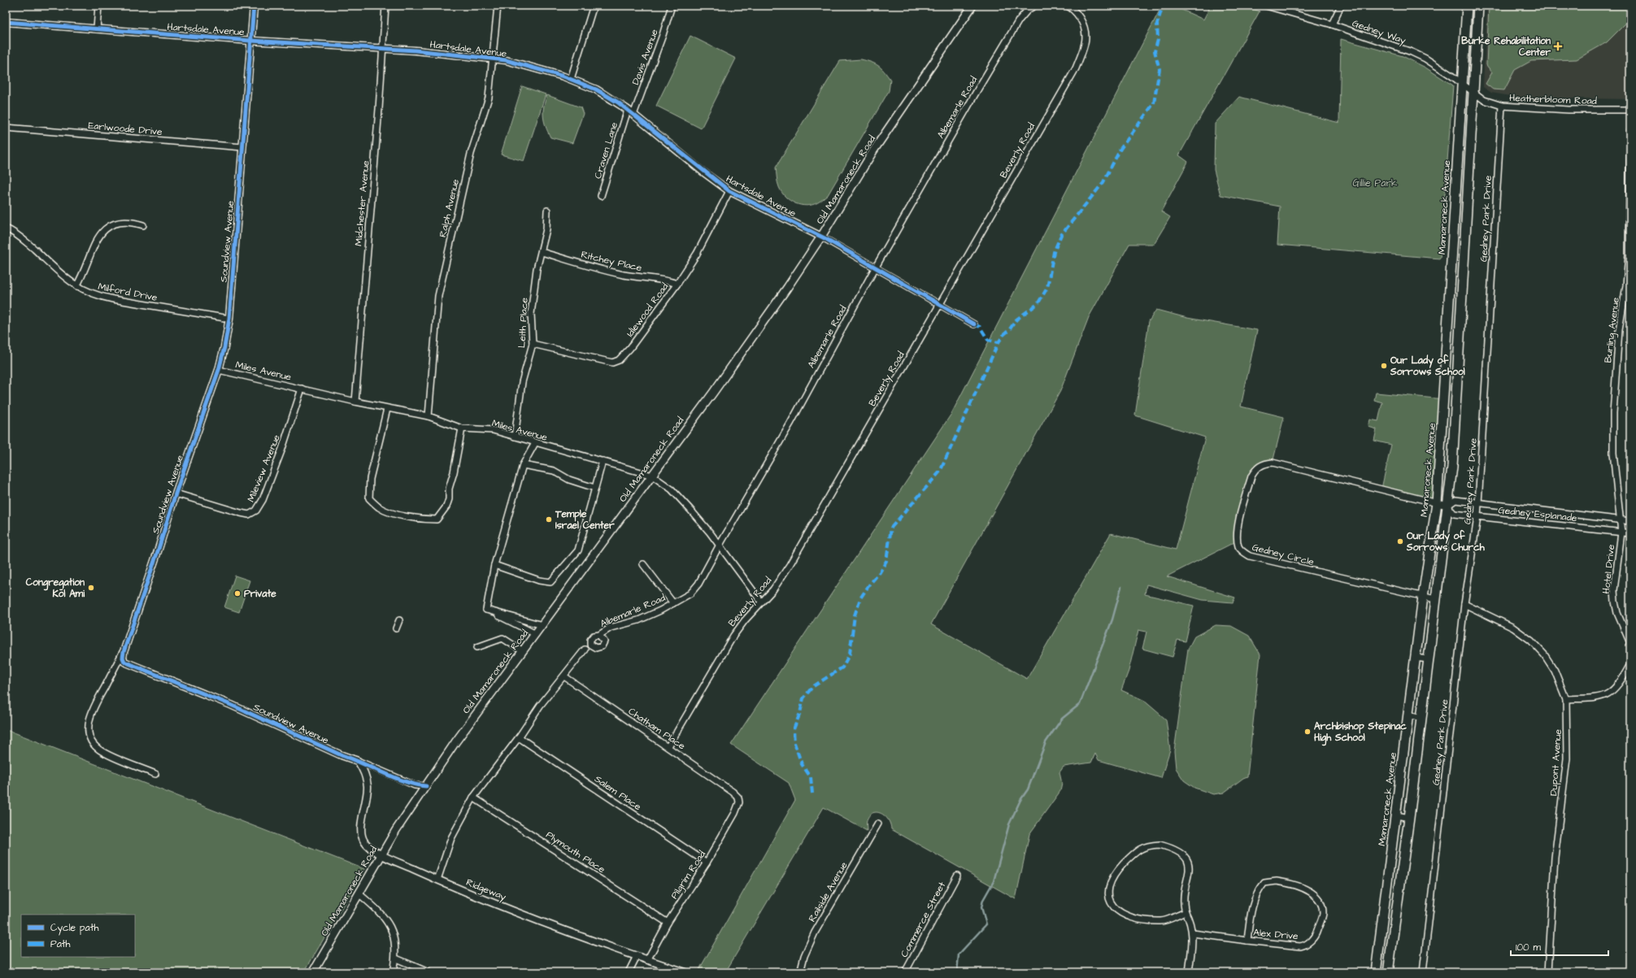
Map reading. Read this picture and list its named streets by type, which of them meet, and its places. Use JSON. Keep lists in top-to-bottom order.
{
  "streets": {
    "main road": ["Old Mamaroneck Road", "Mamaroneck Avenue"],
    "street": [
      "Hartsdale Avenue",
      "Gedney Way",
      "Davis Avenue",
      "Heatherbloom Road",
      "Albemarle Road",
      "Earlwoode Drive",
      "Craven Lane",
      "Beverly Road",
      "Midchester Avenue",
      "Ralph Avenue",
      "Gedney Park Drive",
      "Soundview Avenue",
      "Ritchey Place",
      "Milford Drive",
      "Idlewood Road",
      "Leith Place",
      "Burling Avenue",
      "Miles Avenue",
      "Mileview Avenue",
      "Gedney Esplanade",
      "Gedney Circle",
      "Hotel Drive",
      "Chatham Place",
      "Dupont Avenue",
      "Salem Place",
      "Plymouth Place",
      "Pilgrim Road",
      "Ridgeway",
      "Railside Avenue",
      "Commerce Street",
      "Alex Drive"
    ]
  },
  "crossings": [
    ["Hartsdale Avenue", "Davis Avenue"],
    ["Hartsdale Avenue", "Albemarle Road"],
    ["Hartsdale Avenue", "Craven Lane"],
    ["Hartsdale Avenue", "Beverly Road"],
    ["Hartsdale Avenue", "Old Mamaroneck Road"],
    ["Hartsdale Avenue", "Midchester Avenue"],
    ["Hartsdale Avenue", "Ralph Avenue"],
    ["Hartsdale Avenue", "Soundview Avenue"],
    ["Hartsdale Avenue", "Idlewood Road"],
    ["Gedney Way", "Heatherbloom Road"],
    ["Gedney Way", "Mamaroneck Avenue"],
    ["Heatherbloom Road", "Mamaroneck Avenue"],
    ["Heatherbloom Road", "Gedney Park Drive"],
    ["Albemarle Road", "Miles Avenue"],
    ["Earlwoode Drive", "Soundview Avenue"],
    ["Beverly Road", "Miles Avenue"],
    ["Beverly Road", "Chatham Place"],
    ["Old Mamaroneck Road", "Soundview Avenue"],
    ["Old Mamaroneck Road", "Miles Avenue"],
    ["Old Mamaroneck Road", "Ridgeway"],
    ["Midchester Avenue", "Miles Avenue"],
    ["Mamaroneck Avenue", "Gedney Esplanade"],
    ["Mamaroneck Avenue", "Gedney Circle"],
    ["Ralph Avenue", "Miles Avenue"],
    ["Gedney Park Drive", "Gedney Esplanade"],
    ["Gedney Park Drive", "Dupont Avenue"],
    ["Soundview Avenue", "Milford Drive"],
    ["Soundview Avenue", "Miles Avenue"],
    ["Soundview Avenue", "Mileview Avenue"],
    ["Soundview Avenue", "Ridgeway"],
    ["Ritchey Place", "Idlewood Road"],
    ["Ritchey Place", "Leith Place"],
    ["Idlewood Road", "Leith Place"],
    ["Leith Place", "Miles Avenue"],
    ["Burling Avenue", "Gedney Esplanade"],
    ["Burling Avenue", "Hotel Drive"],
    ["Miles Avenue", "Mileview Avenue"],
    ["Gedney Esplanade", "Gedney Circle"],
    ["Gedney Esplanade", "Hotel Drive"],
    ["Chatham Place", "Pilgrim Road"],
    ["Salem Place", "Pilgrim Road"],
    ["Plymouth Place", "Pilgrim Road"],
    ["Pilgrim Road", "Ridgeway"]
  ],
  "parks": ["Gillie Park"],
  "places": {
    "health": ["Burke Rehabilitation Center"],
    "other": [
      "Our Lady of Sorrows School",
      "Temple Israel Center",
      "Our Lady of Sorrows Church",
      "Congregation Kol Ami",
      "Private",
      "Archbishop Stepinac High School"
    ]
  },
  "legend": ["Cycle path", "Path"],
  "scale_bar": "100 m"
}
